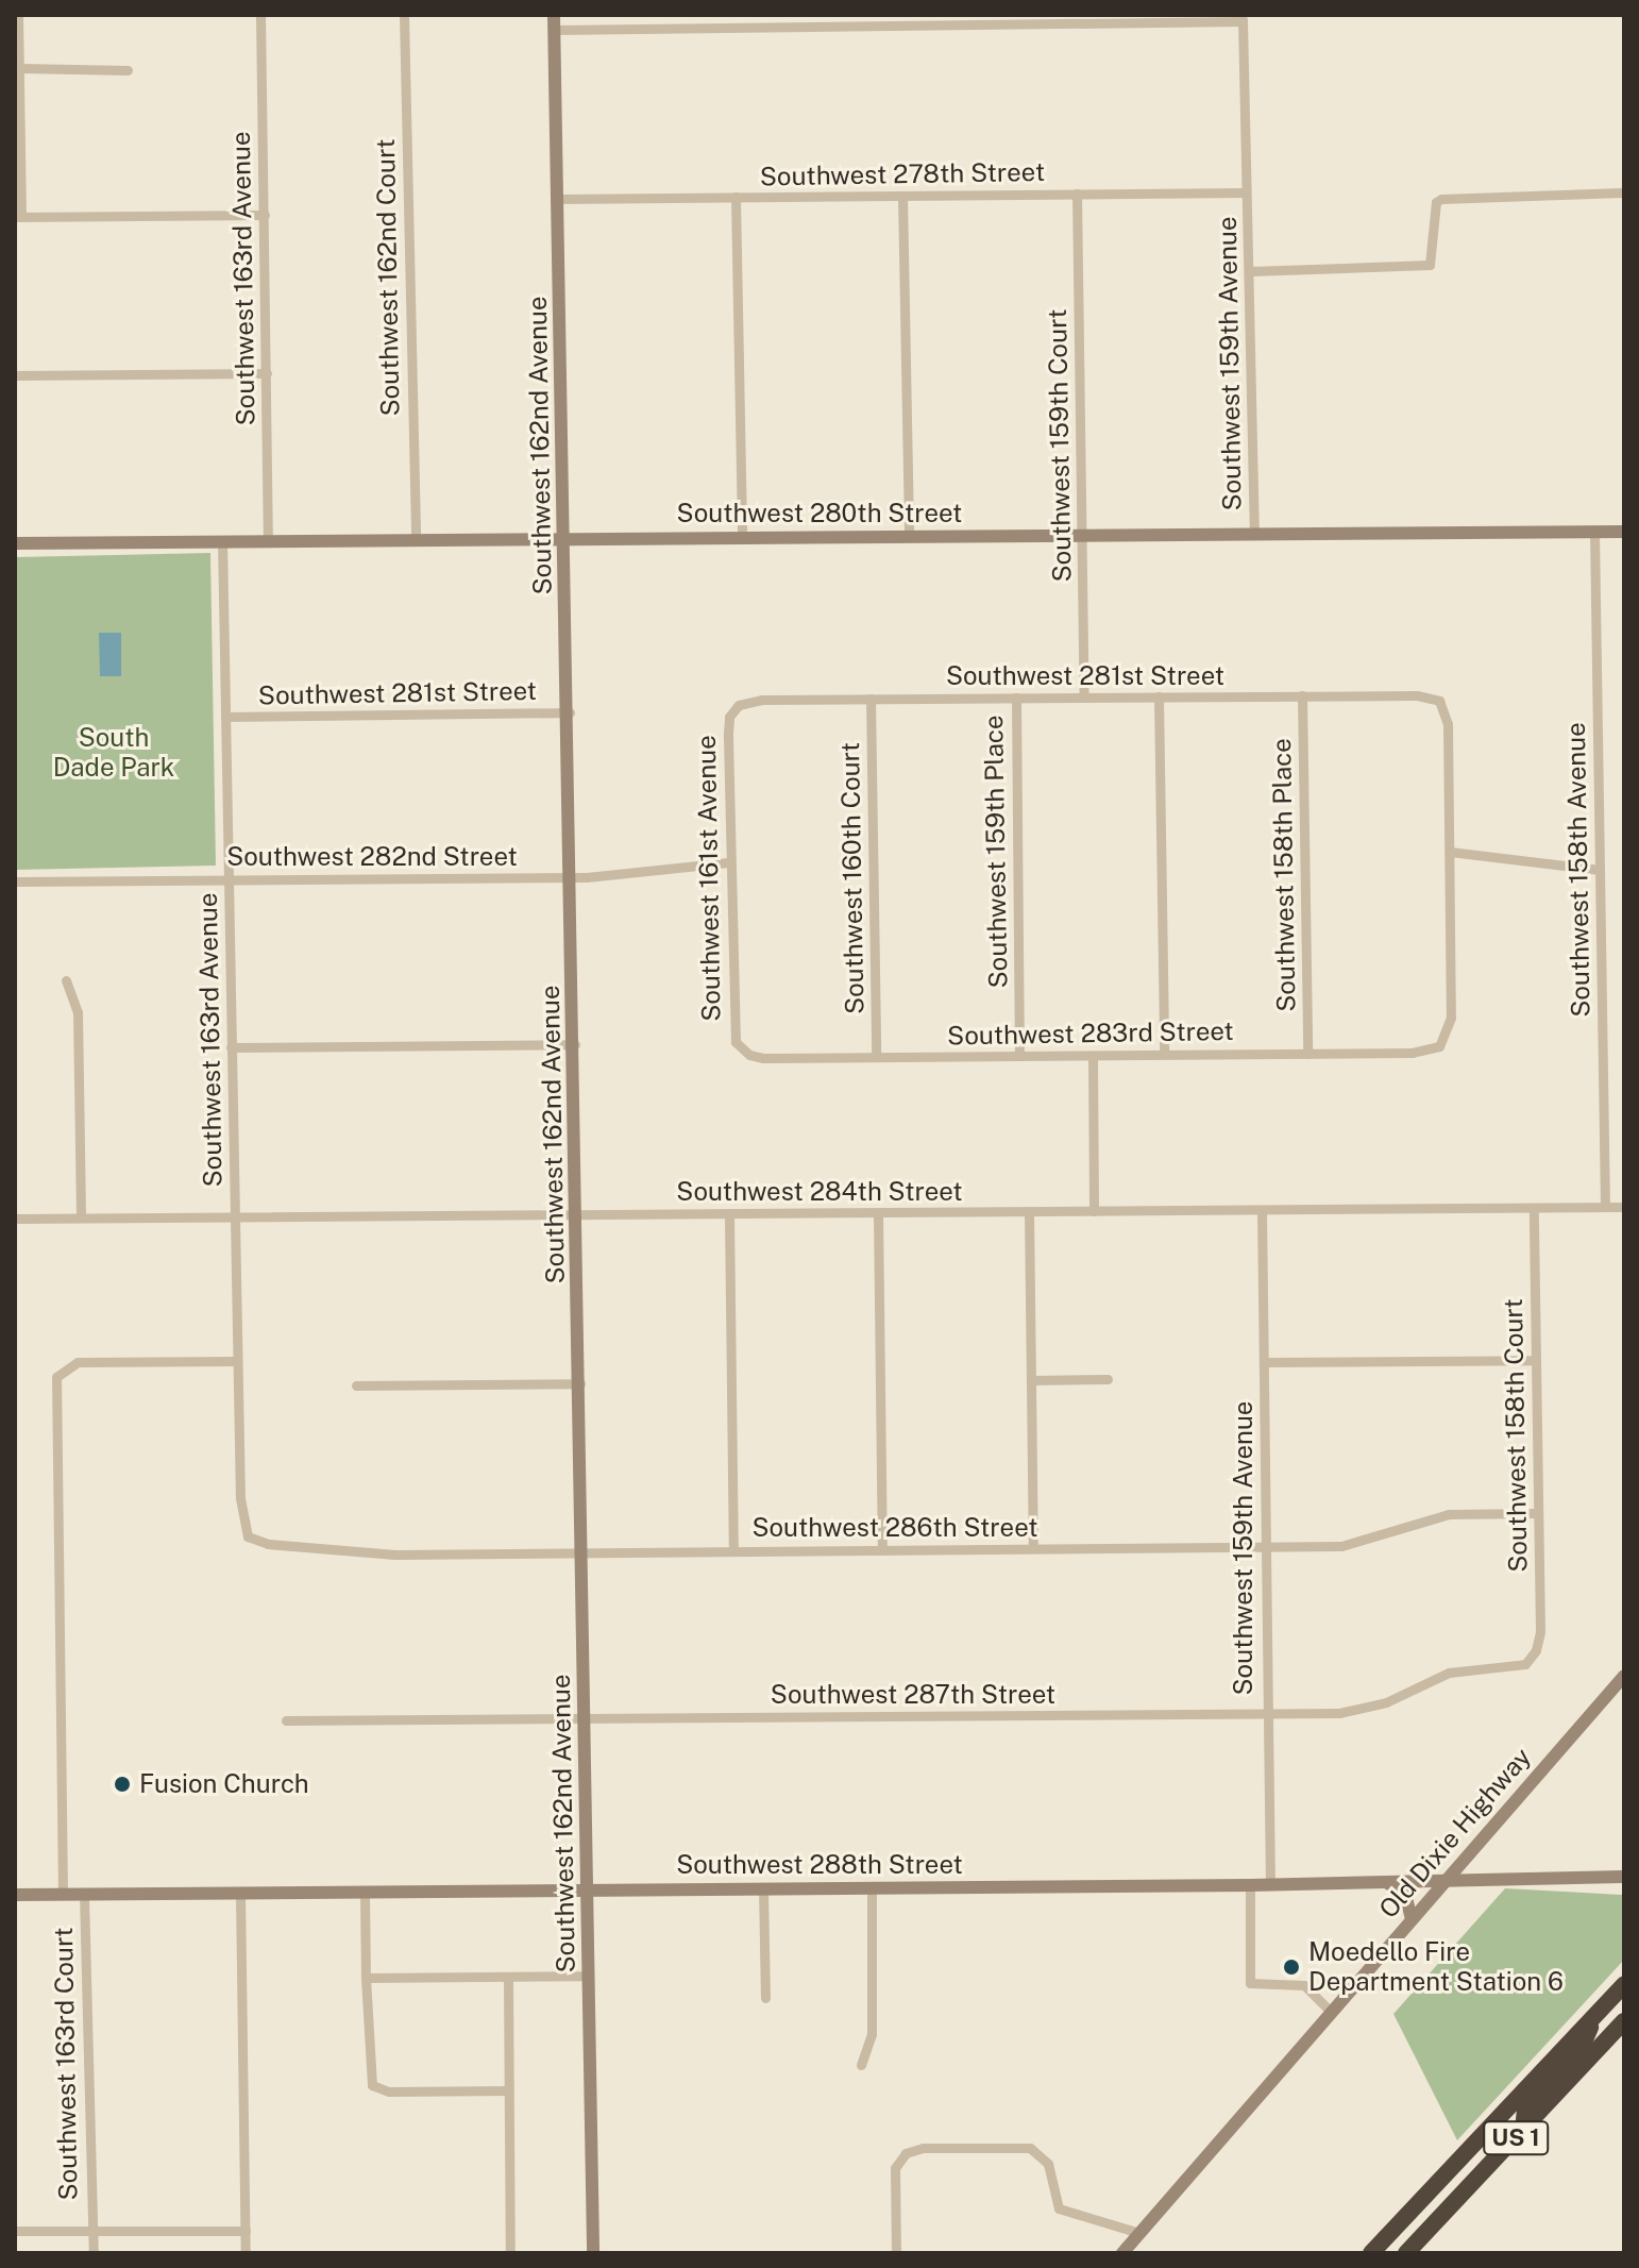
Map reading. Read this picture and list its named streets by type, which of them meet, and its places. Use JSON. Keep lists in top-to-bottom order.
{
  "streets": {
    "highway": ["US 1"],
    "street": [
      "Southwest 278th Street",
      "Southwest 162nd Court",
      "Southwest 163rd Avenue",
      "Southwest 159th Avenue",
      "Southwest 162nd Avenue",
      "Southwest 159th Court",
      "Southwest 280th Street",
      "Southwest 281st Street",
      "Southwest 159th Place",
      "Southwest 282nd Street",
      "Southwest 158th Avenue",
      "Southwest 158th Place",
      "Southwest 161st Avenue",
      "Southwest 160th Court",
      "Southwest 283rd Street",
      "Southwest 284th Street",
      "Southwest 158th Court",
      "Southwest 286th Street",
      "Southwest 287th Street",
      "Old Dixie Highway",
      "Southwest 288th Street",
      "Southwest 163rd Court"
    ]
  },
  "crossings": [
    ["Southwest 278th Street", "Southwest 159th Avenue"],
    ["Southwest 278th Street", "Southwest 162nd Avenue"],
    ["Southwest 278th Street", "Southwest 159th Court"],
    ["Southwest 162nd Court", "Southwest 280th Street"],
    ["Southwest 163rd Avenue", "Southwest 280th Street"],
    ["Southwest 163rd Avenue", "Southwest 281st Street"],
    ["Southwest 163rd Avenue", "Southwest 282nd Street"],
    ["Southwest 163rd Avenue", "Southwest 284th Street"],
    ["Southwest 163rd Avenue", "Southwest 286th Street"],
    ["Southwest 163rd Avenue", "Southwest 163rd Court"],
    ["Southwest 159th Avenue", "Southwest 280th Street"],
    ["Southwest 159th Avenue", "Southwest 284th Street"],
    ["Southwest 159th Avenue", "Southwest 286th Street"],
    ["Southwest 159th Avenue", "Southwest 287th Street"],
    ["Southwest 159th Avenue", "Southwest 288th Street"],
    ["Southwest 162nd Avenue", "Southwest 280th Street"],
    ["Southwest 162nd Avenue", "Southwest 281st Street"],
    ["Southwest 162nd Avenue", "Southwest 282nd Street"],
    ["Southwest 162nd Avenue", "Southwest 284th Street"],
    ["Southwest 162nd Avenue", "Southwest 286th Street"],
    ["Southwest 162nd Avenue", "Southwest 287th Street"],
    ["Southwest 162nd Avenue", "Southwest 288th Street"],
    ["Southwest 159th Court", "Southwest 280th Street"],
    ["Southwest 159th Court", "Southwest 281st Street"],
    ["Southwest 280th Street", "Southwest 158th Avenue"],
    ["Southwest 281st Street", "Southwest 159th Place"],
    ["Southwest 281st Street", "Southwest 158th Place"],
    ["Southwest 281st Street", "Southwest 161st Avenue"],
    ["Southwest 281st Street", "Southwest 160th Court"],
    ["Southwest 281st Street", "Southwest 283rd Street"],
    ["Southwest 159th Place", "Southwest 283rd Street"],
    ["Southwest 282nd Street", "Southwest 161st Avenue"],
    ["Southwest 158th Avenue", "Southwest 284th Street"],
    ["Southwest 158th Place", "Southwest 283rd Street"],
    ["Southwest 161st Avenue", "Southwest 283rd Street"],
    ["Southwest 160th Court", "Southwest 283rd Street"],
    ["Southwest 284th Street", "Southwest 158th Court"],
    ["Southwest 158th Court", "Southwest 286th Street"],
    ["Southwest 158th Court", "Southwest 287th Street"],
    ["Old Dixie Highway", "Southwest 288th Street"],
    ["Southwest 288th Street", "Southwest 163rd Court"]
  ],
  "parks": ["South Dade Park"],
  "places": ["Fusion Church", "Moedello Fire Department Station 6"]
}
